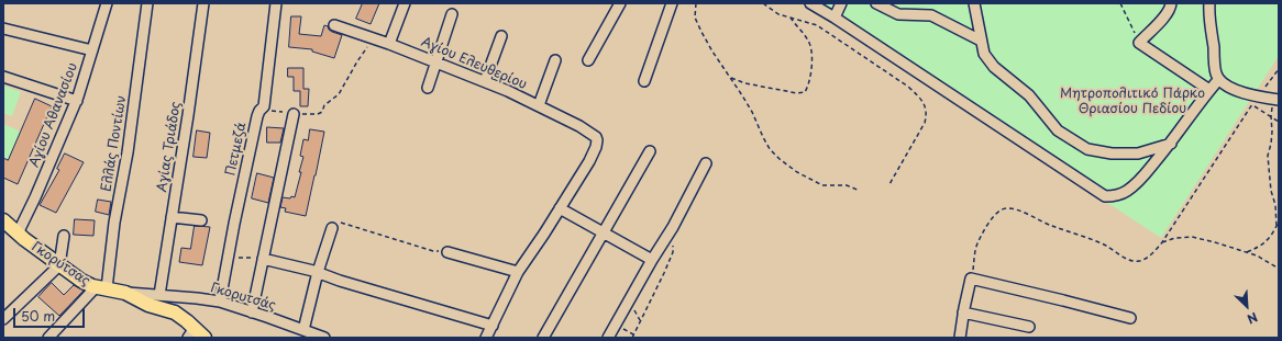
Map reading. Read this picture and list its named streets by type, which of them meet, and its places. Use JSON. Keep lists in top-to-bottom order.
{
  "streets": {
    "main road": ["Γκορύτσας"],
    "street": [
      "Αγίου Ελευθερίου",
      "Αγίου Αθανασίου",
      "Ελλάς Ποντίων",
      "Αγίας Τριάδος",
      "Πετμεζά",
      "Γκορυτσάς"
    ]
  },
  "crossings": [
    ["Αγίου Αθανασίου", "Γκορύτσας"],
    ["Ελλάς Ποντίων", "Γκορύτσας"],
    ["Αγίας Τριάδος", "Γκορυτσάς"],
    ["Πετμεζά", "Γκορυτσάς"],
    ["Γκορύτσας", "Γκορυτσάς"]
  ],
  "parks": ["Μητροπολιτικό Πάρκο Θριασίου Πεδίου"],
  "scale_bar": "50 m",
  "north": "bottom right"
}
